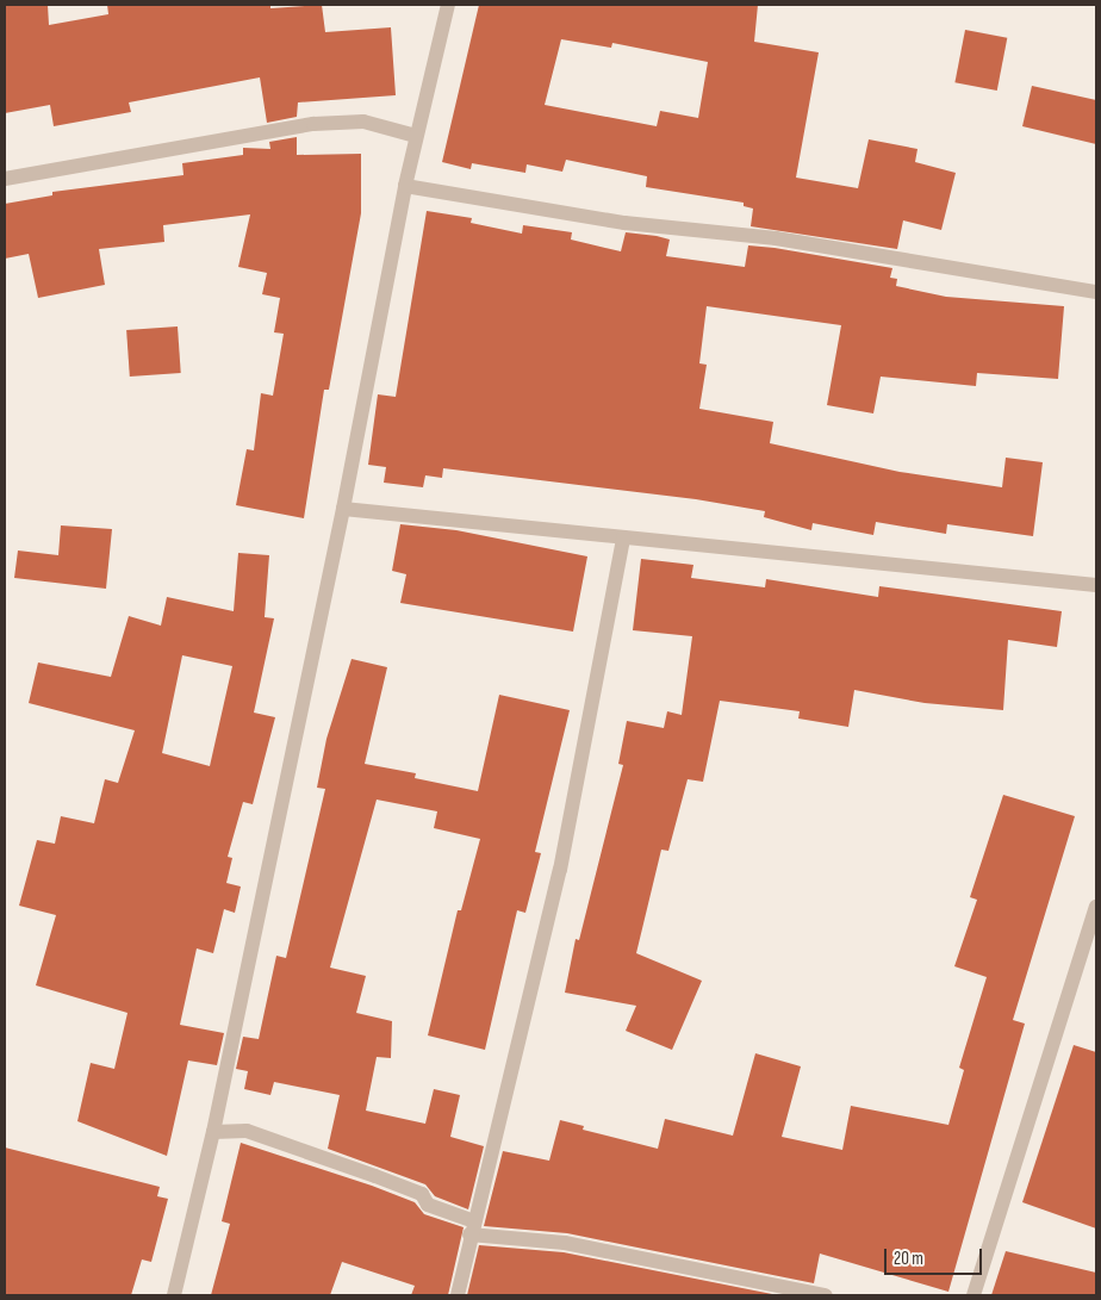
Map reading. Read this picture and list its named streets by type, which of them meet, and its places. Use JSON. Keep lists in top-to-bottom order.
{
  "scale_bar": "20 m"
}
